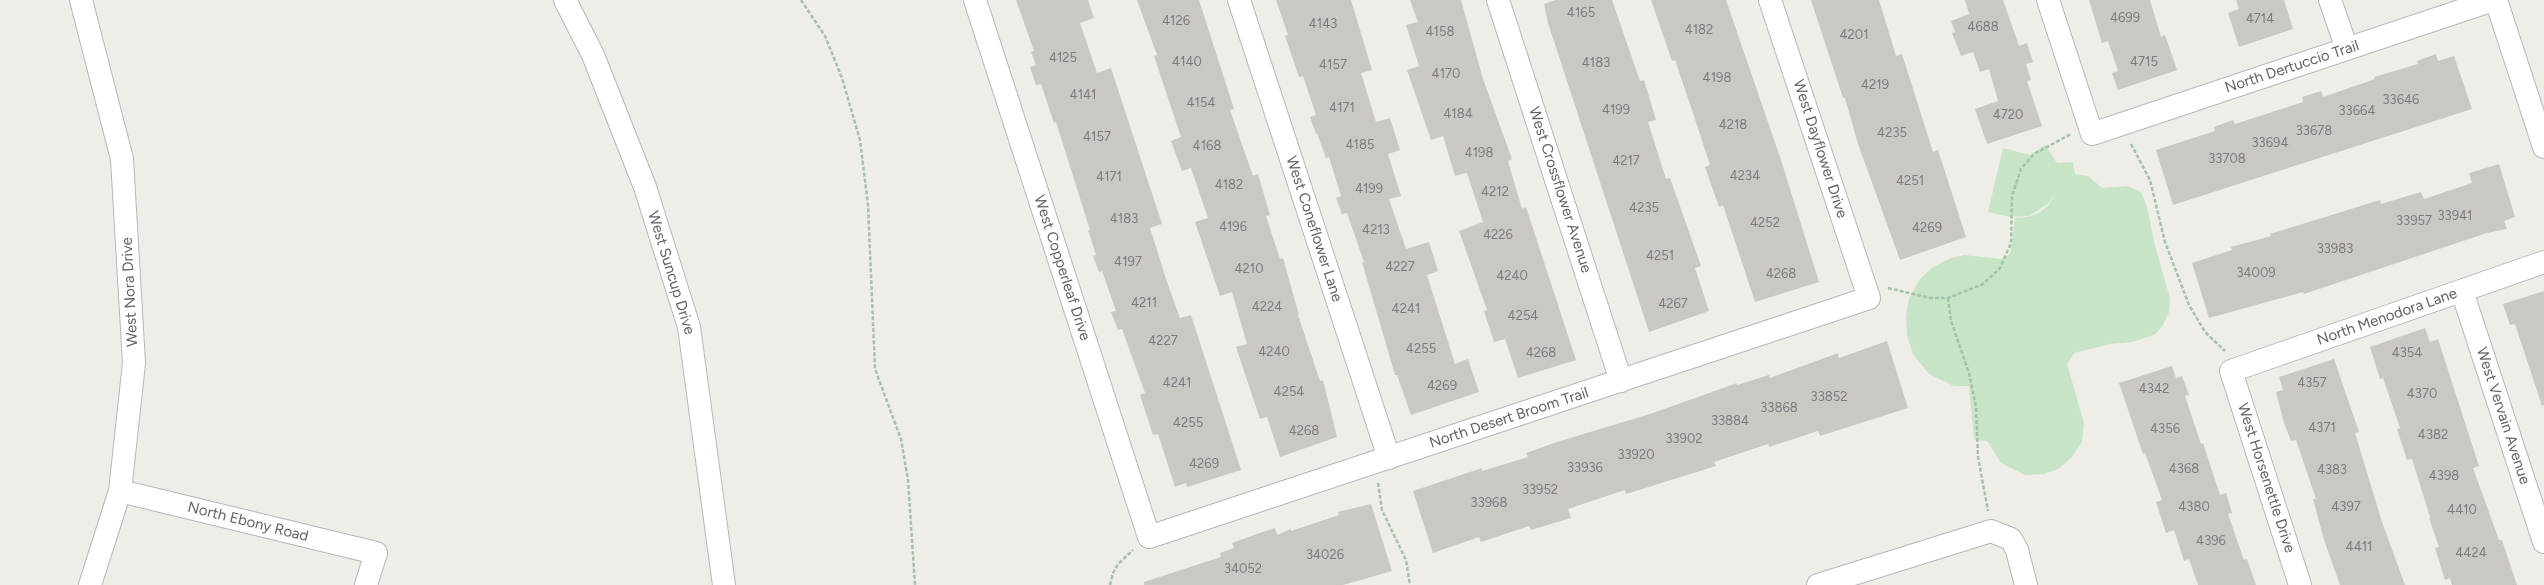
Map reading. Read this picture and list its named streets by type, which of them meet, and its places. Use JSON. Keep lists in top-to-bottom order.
{
  "streets": {
    "street": [
      "North Dertuccio Trail",
      "West Dayflower Drive",
      "West Crossflower Avenue",
      "West Coneflower Lane",
      "West Copperleaf Drive",
      "West Suncup Drive",
      "West Nora Drive",
      "North Menodora Lane",
      "West Vervain Avenue",
      "North Desert Broom Trail",
      "West Horsenettle Drive",
      "North Ebony Road"
    ]
  },
  "crossings": [
    ["West Dayflower Drive", "North Desert Broom Trail"],
    ["West Crossflower Avenue", "North Desert Broom Trail"],
    ["West Coneflower Lane", "North Desert Broom Trail"],
    ["West Copperleaf Drive", "North Desert Broom Trail"],
    ["West Nora Drive", "North Ebony Road"],
    ["North Menodora Lane", "West Vervain Avenue"],
    ["North Menodora Lane", "West Horsenettle Drive"]
  ],
  "house_numbers": [
    "4165",
    "4699",
    "4714",
    "4126",
    "4143",
    "4688",
    "4182",
    "4158",
    "4201",
    "4125",
    "4140",
    "4715",
    "4183",
    "4157",
    "4170",
    "4198",
    "4219",
    "4141",
    "33646",
    "4154",
    "4171",
    "4199",
    "33664",
    "4184",
    "4720",
    "4218",
    "33678",
    "4235",
    "4157",
    "33694",
    "4185",
    "4168",
    "4198",
    "33708",
    "4217",
    "4234",
    "4171",
    "4251",
    "4182",
    "4199",
    "4212",
    "4235",
    "33941",
    "4183",
    "33957",
    "4252",
    "4196",
    "4269",
    "4213",
    "4226",
    "33983",
    "4251",
    "4197",
    "4227",
    "4210",
    "34009",
    "4268",
    "4240",
    "4211",
    "4267",
    "4224",
    "4241",
    "4254",
    "4227",
    "4255",
    "4240",
    "4268",
    "4354",
    "4241",
    "4357",
    "4269",
    "4342",
    "4254",
    "4370",
    "33852",
    "33868",
    "33884",
    "4255",
    "4371",
    "4356",
    "4268",
    "4382",
    "33902",
    "33920",
    "4269",
    "33936",
    "4368",
    "4383",
    "4398",
    "33952",
    "33968",
    "4380",
    "4397",
    "4410",
    "4396",
    "4411",
    "4424",
    "34026",
    "34052"
  ]
}
